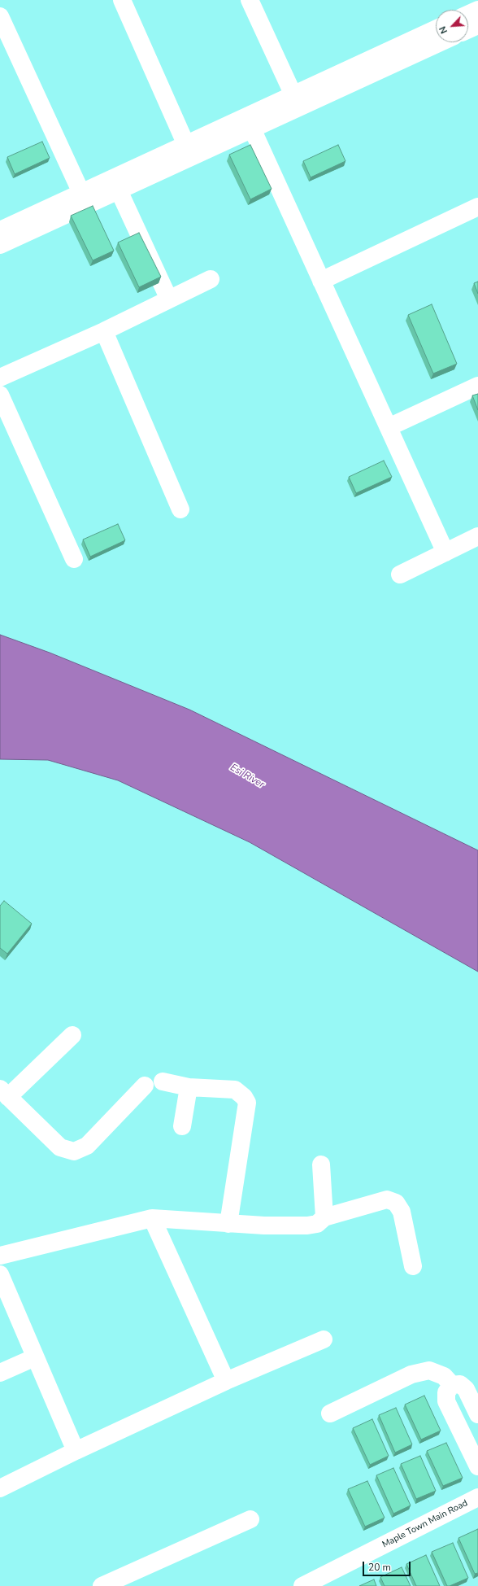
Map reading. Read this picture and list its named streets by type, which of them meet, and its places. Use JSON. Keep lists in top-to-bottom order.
{
  "streets": {
    "street": ["Maple Town Main Road"]
  },
  "water": ["Esi River"],
  "scale_bar": "20 m",
  "north": "bottom left"
}
